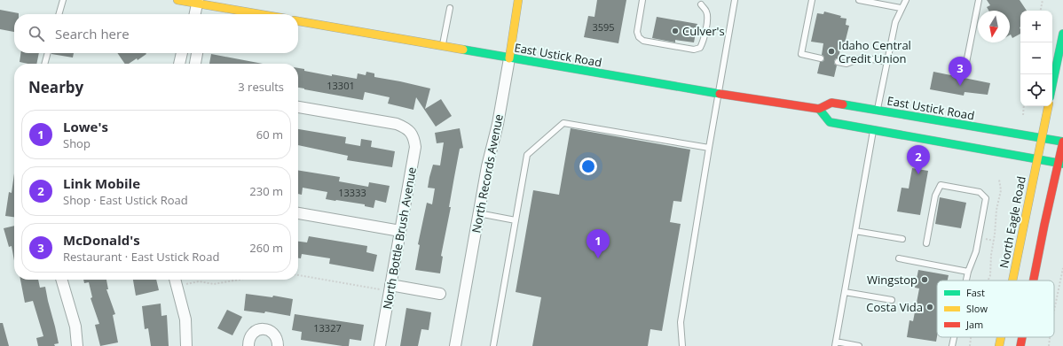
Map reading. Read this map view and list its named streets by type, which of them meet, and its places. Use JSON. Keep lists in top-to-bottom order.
{
  "streets": {
    "main road": ["East Ustick Road", "North Records Avenue", "North Eagle Road"],
    "street": ["North Bottle Brush Avenue"]
  },
  "crossings": [
    ["East Ustick Road", "North Records Avenue"],
    ["East Ustick Road", "North Eagle Road"]
  ],
  "places": [
    "Culver's",
    "Idaho Central Credit Union",
    "Wingstop",
    "Costa Vida"
  ],
  "house_numbers": [
    "3595",
    "13301",
    "13333",
    "13327"
  ],
  "legend": ["Fast", "Slow", "Jam"],
  "north": "bottom",
  "page": {
    "map_buttons": ["+", "−"],
    "search": "Search here",
    "pins": ["3", "2", "1"],
    "heading": ["Nearby", "3 results"],
    "list": [
      {
        "mark": "1",
        "name": "Lowe's",
        "note": "Shop",
        "value": "60 m"
      },
      {
        "mark": "2",
        "name": "Link Mobile",
        "note": "Shop · East Ustick Road",
        "value": "230 m"
      },
      {
        "mark": "3",
        "name": "McDonald's",
        "note": "Restaurant · East Ustick Road",
        "value": "260 m"
      }
    ]
  }
}
